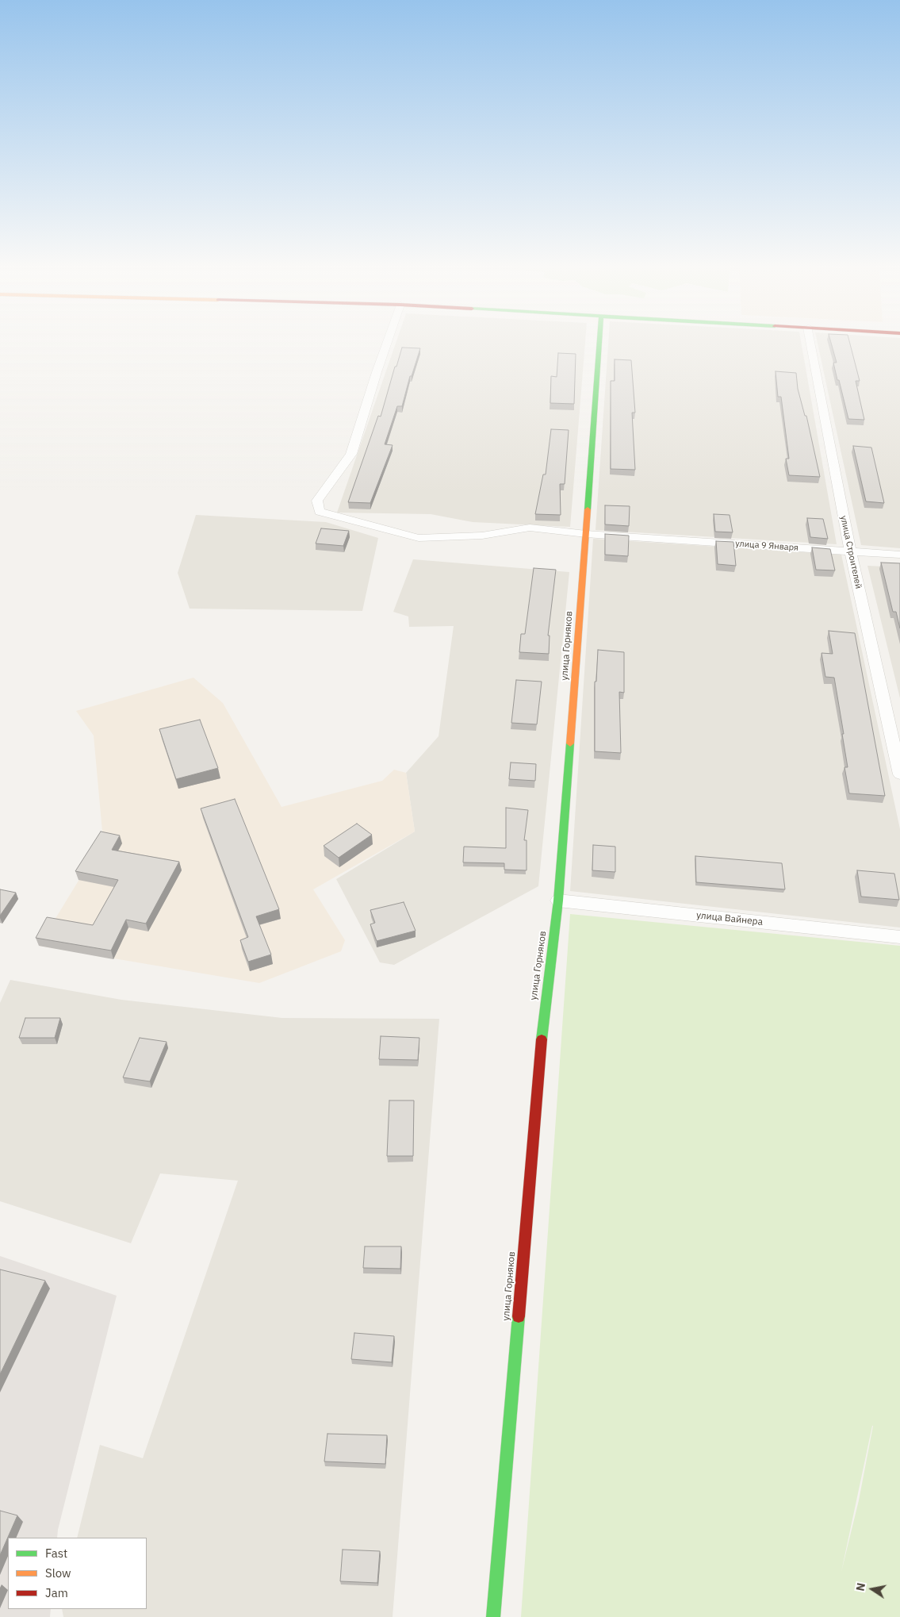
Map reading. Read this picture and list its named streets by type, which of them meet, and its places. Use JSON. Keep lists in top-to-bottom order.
{
  "streets": {
    "street": [
      "улица 9 Января",
      "улица Строителей",
      "улица Горняков",
      "улица Вайнера"
    ]
  },
  "crossings": [
    ["улица 9 Января", "улица Строителей"],
    ["улица 9 Января", "улица Горняков"],
    ["улица Горняков", "улица Вайнера"]
  ],
  "legend": ["Fast", "Slow", "Jam"],
  "north": "left"
}
